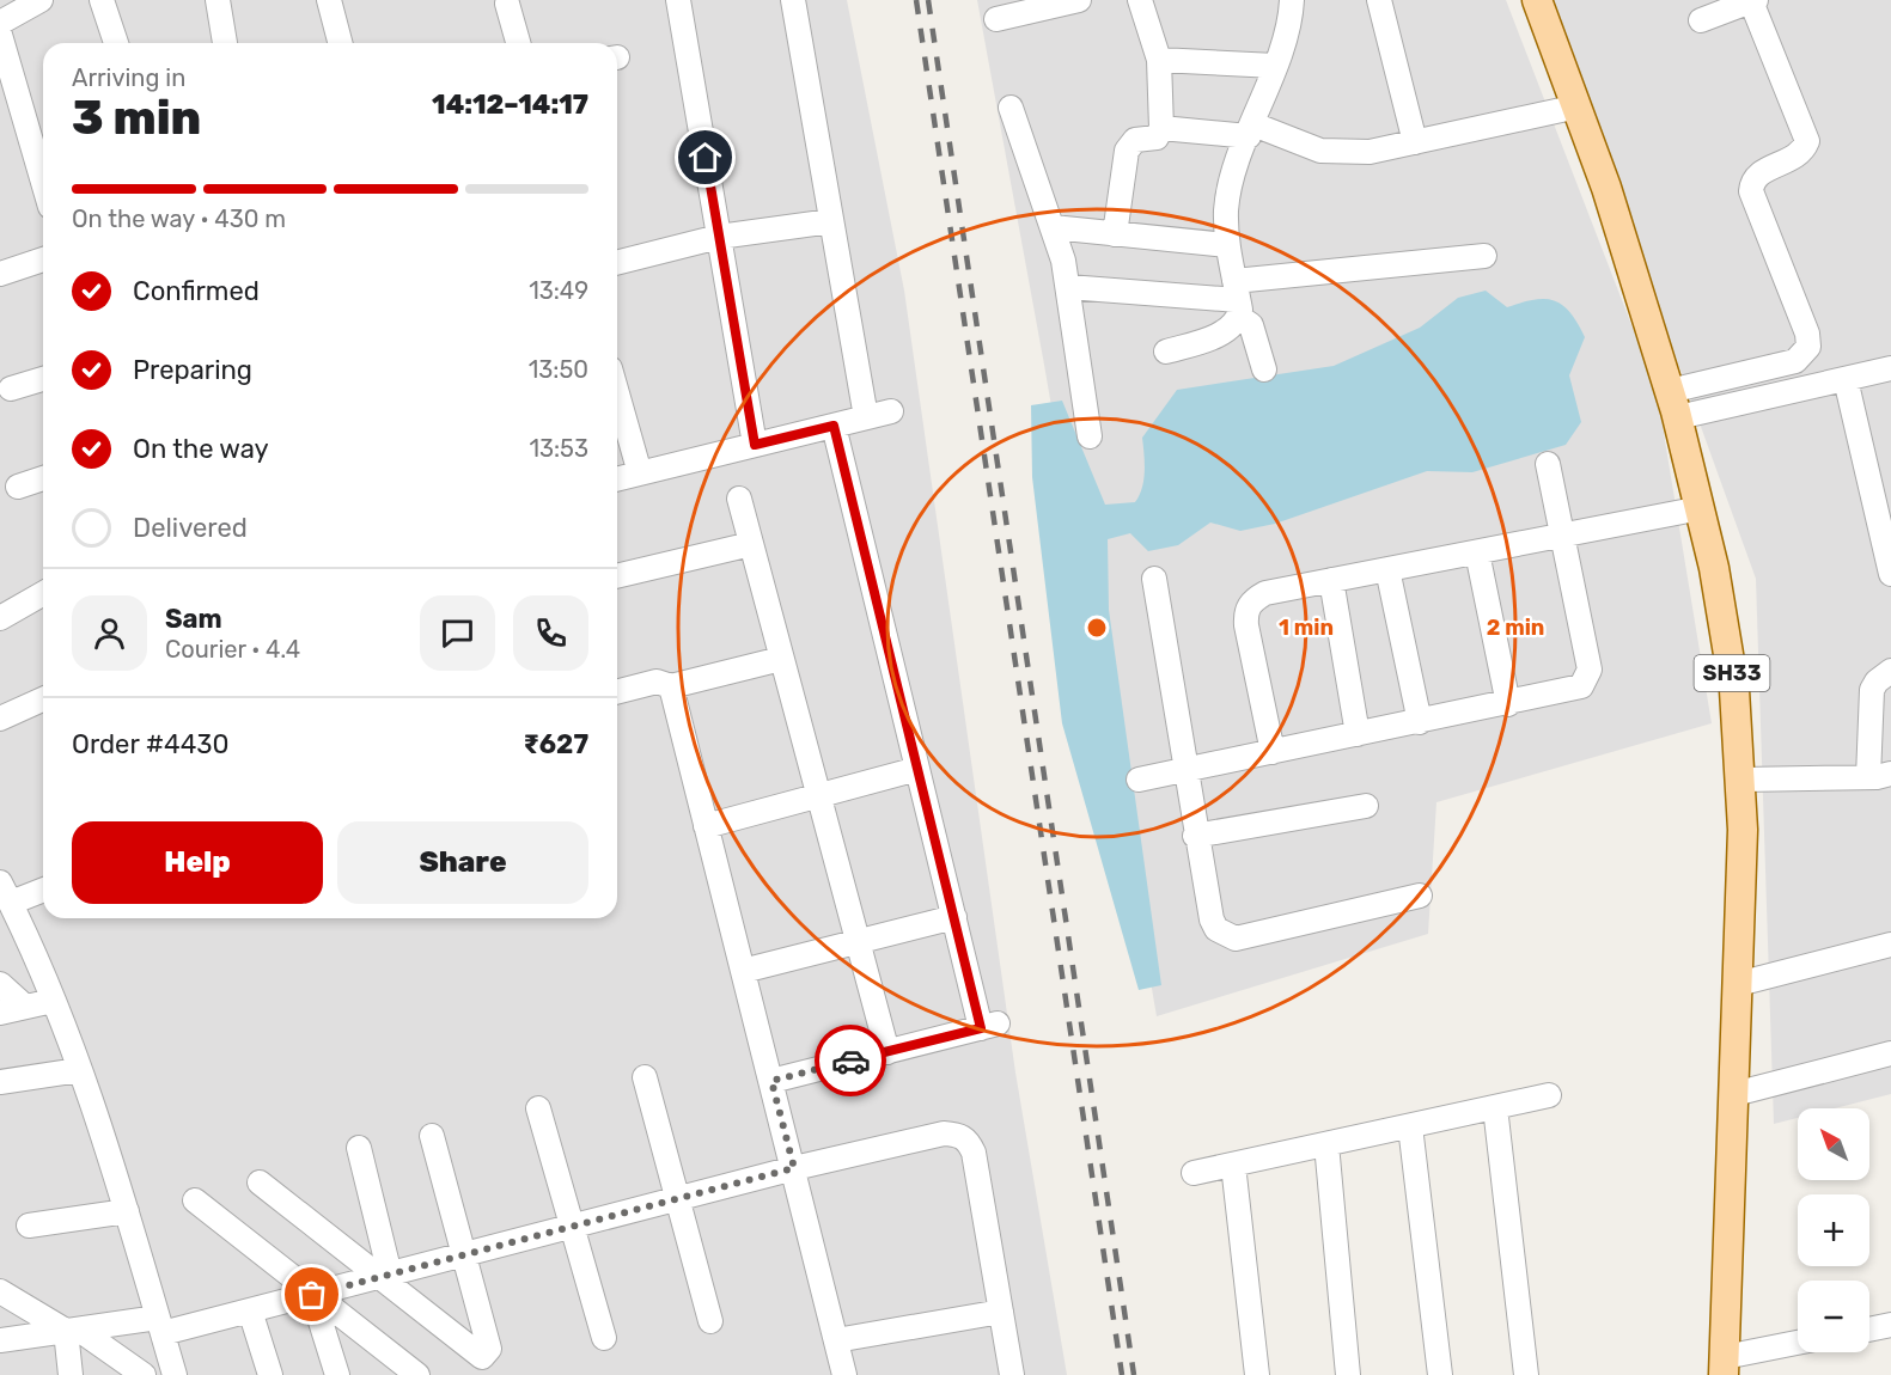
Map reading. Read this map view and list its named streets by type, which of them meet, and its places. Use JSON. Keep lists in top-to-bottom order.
{
  "streets": {
    "main road": ["SH33"]
  },
  "north": "top left",
  "page": {
    "heading": ["3 min", "Arriving in", "14:12–14:17"],
    "panel": [
      "Sam",
      "Courier · 4.4",
      "Order #4430",
      "₹627"
    ],
    "bar": "On the way · 430 m",
    "list": [
      ["Confirmed", "13:49"],
      ["Preparing", "13:50"],
      ["On the way", "13:53"],
      "Delivered"
    ],
    "buttons": ["Help", "Share"],
    "map_buttons": ["+", "−"]
  },
  "rings": ["1 min", "2 min"]
}
